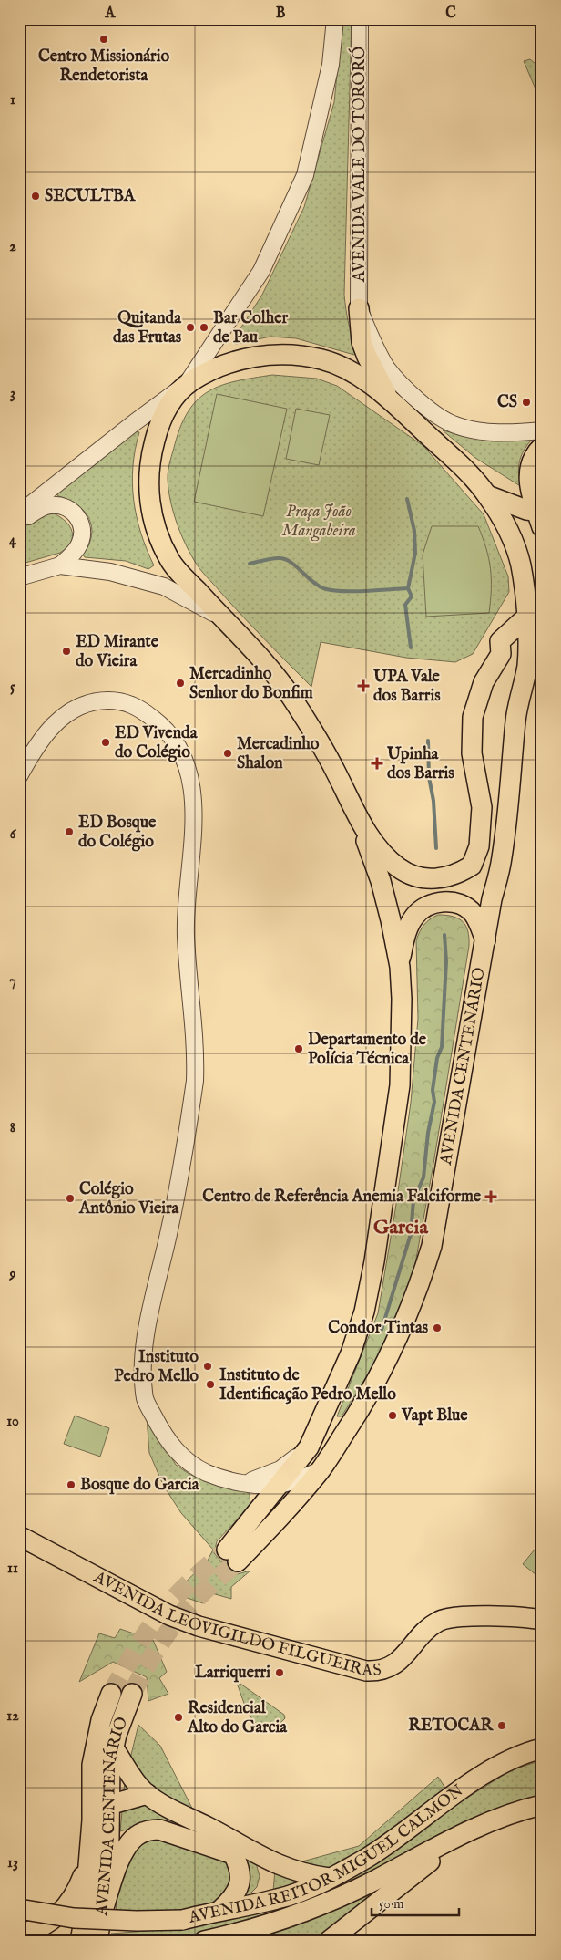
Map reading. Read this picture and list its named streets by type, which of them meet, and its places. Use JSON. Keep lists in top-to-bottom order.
{
  "streets": {
    "main road": ["AVENIDA CENTENÁRIO", "AVENIDA LEOVIGILDO FILGUEIRAS", "AVENIDA REITOR MIGUEL CALMON"],
    "street": ["AVENIDA VALE DO TORORÓ"]
  },
  "districts": ["Garcia"],
  "parks": ["Praça João Mangabeira"],
  "places": {
    "other": [
      "Centro Missionário Rendetorista",
      "SECULTBA",
      "Quitanda das Frutas",
      "Bar Colher de Pau",
      "CS",
      "ED Mirante do Vieira",
      "Mercadinho Senhor do Bonfim",
      "ED Vivenda do Colégio",
      "Mercadinho Shalon",
      "ED Bosque do Colégio",
      "Departamento de Polícia Técnica",
      "Colégio Antônio Vieira",
      "Condor Tintas",
      "Instituto Pedro Mello",
      "Instituto de Identificação Pedro Mello",
      "Vapt Blue",
      "Bosque do Garcia",
      "Larriquerri",
      "Residencial Alto do Garcia",
      "RETOCAR"
    ],
    "health": ["UPA Vale dos Barris", "Upinha dos Barris", "Centro de Referência Anemia Falciforme"]
  },
  "scale_bar": "50 m",
  "grid": {
    "columns": ["A", "B", "C"],
    "rows": [
      "1",
      "2",
      "3",
      "4",
      "5",
      "6",
      "7",
      "8",
      "9",
      "10",
      "11",
      "12",
      "13"
    ]
  }
}
